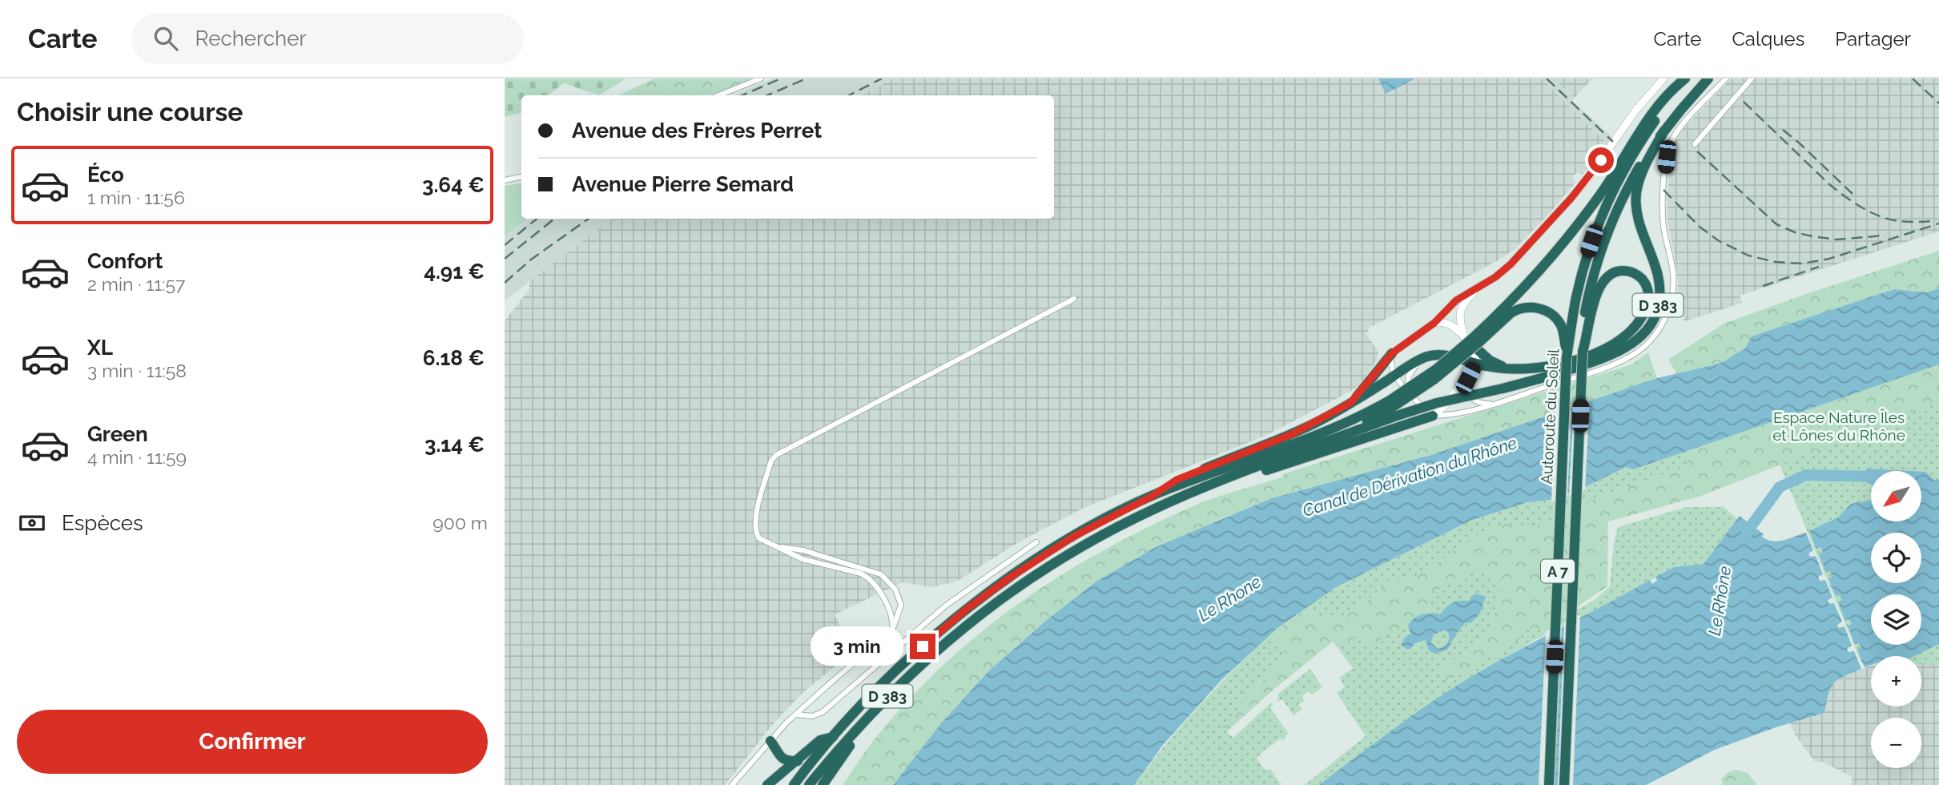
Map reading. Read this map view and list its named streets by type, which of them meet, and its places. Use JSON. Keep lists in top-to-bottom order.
{
  "streets": {
    "highway": ["D 383", "Autoroute du Soleil", "A 7"]
  },
  "crossings": [
    ["D 383", "Autoroute du Soleil"]
  ],
  "water": ["Canal de Dérivation du Rhône", "Le Rhone", "Le Rhône"],
  "parks": ["Espace Nature Îles et Lônes du Rhône"],
  "north": "bottom left",
  "page": {
    "header": "Carte",
    "search": "Rechercher",
    "nav": ["Carte", "Calques", "Partager"],
    "heading": "Choisir une course",
    "banner": ["Avenue des Frères Perret", "Avenue Pierre Semard"],
    "list": [
      {
        "name": "Éco",
        "note": "1 min · 11:56",
        "value": "3.64 €"
      },
      {
        "name": "Confort",
        "note": "2 min · 11:57",
        "value": "4.91 €"
      },
      {
        "name": "XL",
        "note": "3 min · 11:58",
        "value": "6.18 €"
      },
      {
        "name": "Green",
        "note": "4 min · 11:59",
        "value": "3.14 €"
      }
    ],
    "map_buttons": ["+", "−"],
    "pay": ["Espèces", "900 m"],
    "bubble": "3 min",
    "buttons": "Confirmer"
  }
}
